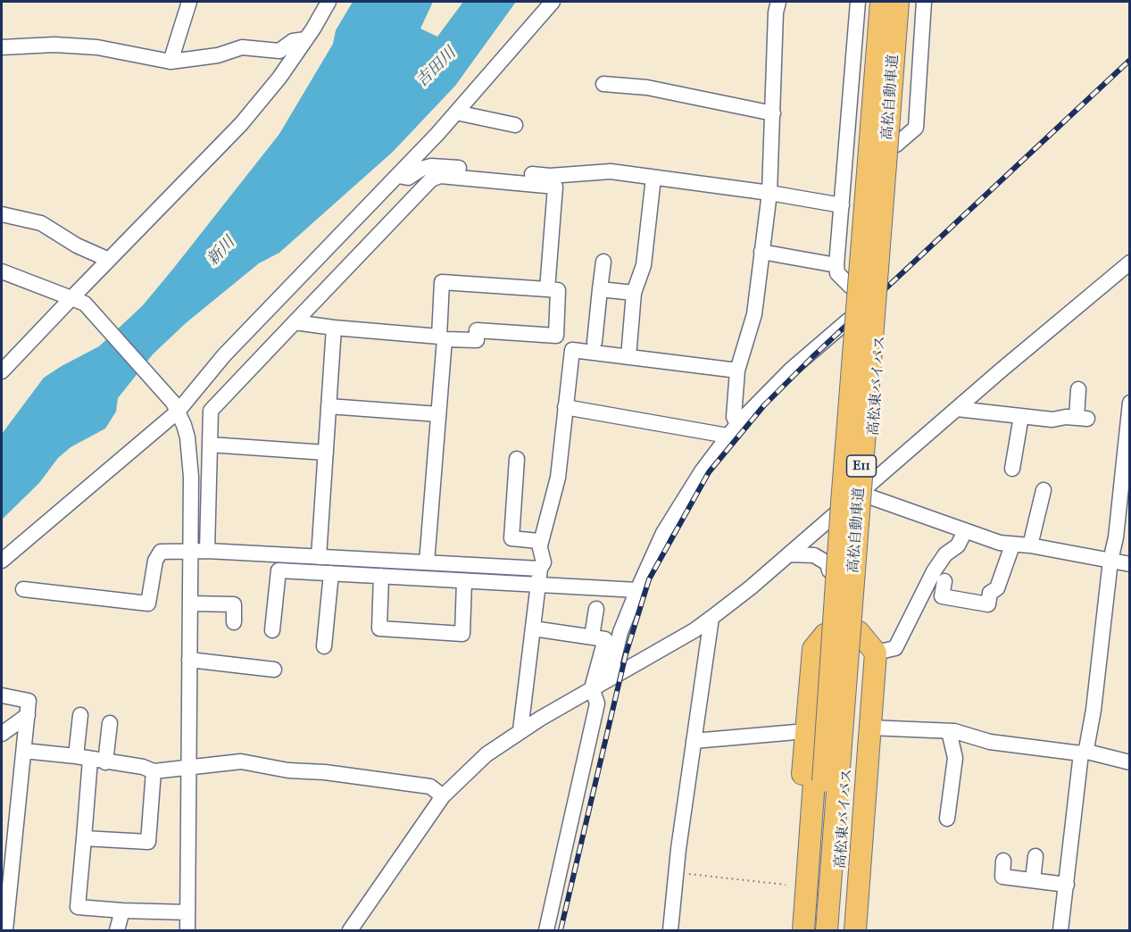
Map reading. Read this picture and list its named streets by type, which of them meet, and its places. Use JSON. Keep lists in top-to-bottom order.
{
  "streets": {
    "highway": ["高松自動車道", "高松東バイパス", "E11"]
  },
  "water": ["吉田川", "新川"]
}
